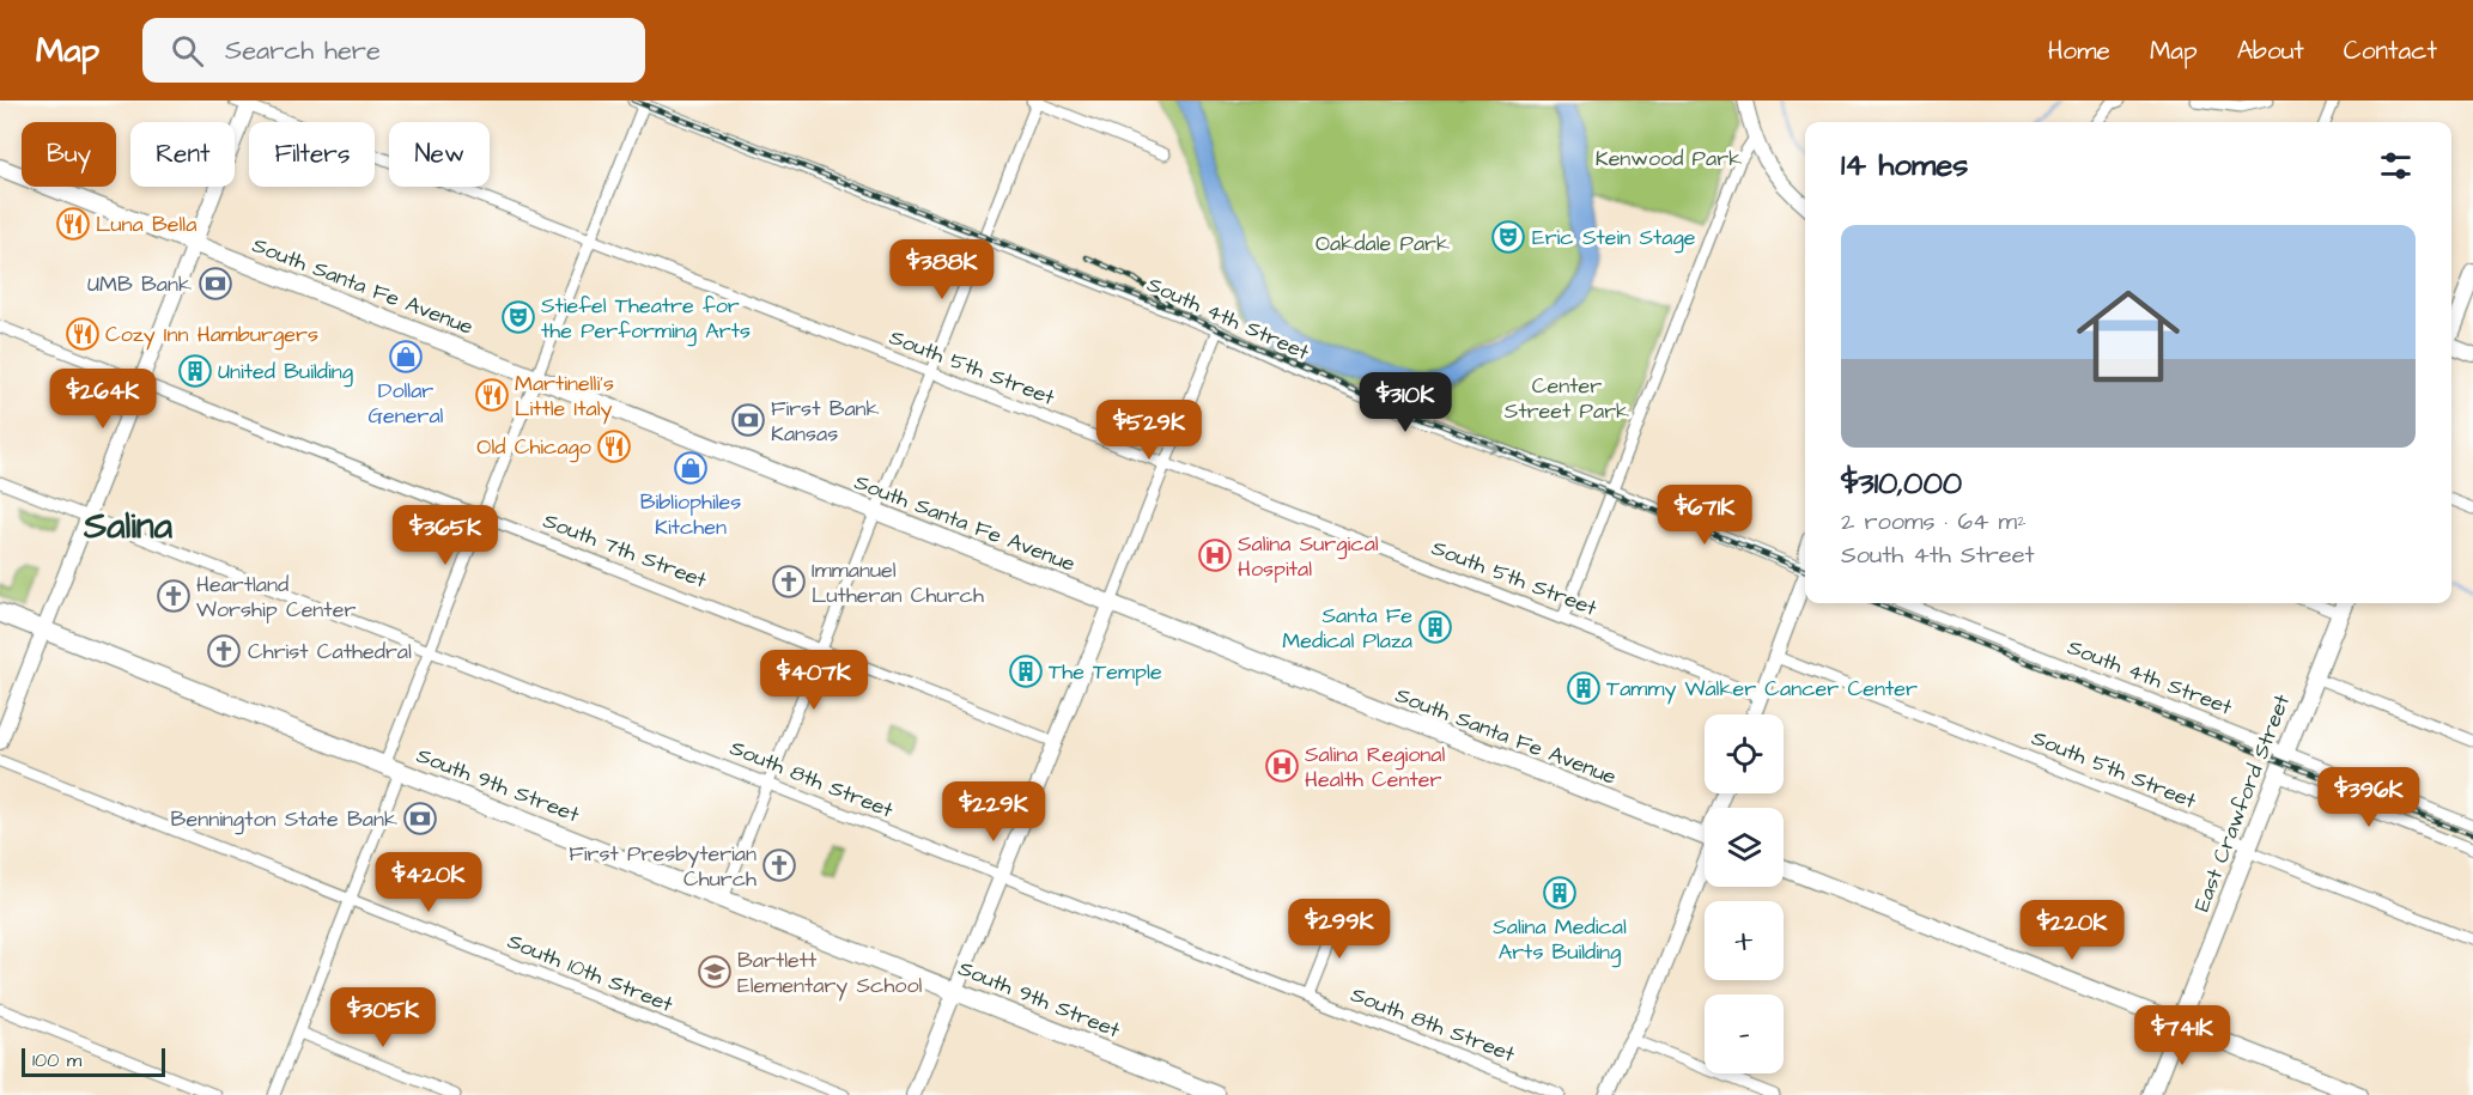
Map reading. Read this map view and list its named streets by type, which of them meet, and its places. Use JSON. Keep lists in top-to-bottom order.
{
  "streets": {
    "main road": ["South Santa Fe Avenue", "South 9th Street", "East Crawford Street"],
    "street": [
      "South 4th Street",
      "South 5th Street",
      "South 7th Street",
      "South 8th Street",
      "South 10th Street"
    ]
  },
  "crossings": [
    ["South 4th Street", "East Crawford Street"],
    ["South 5th Street", "East Crawford Street"]
  ],
  "districts": ["Salina"],
  "parks": ["Kenwood Park", "Oakdale Park", "Center Street Park"],
  "places": {
    "restaurant": [
      "Luna Bella",
      "Cozy Inn Hamburgers",
      "Martinelli's Little Italy",
      "Old Chicago"
    ],
    "theatre": ["Eric Stein Stage", "Stiefel Theatre for the Performing Arts"],
    "bank": ["UMB Bank", "First Bank Kansas", "Bennington State Bank"],
    "shop": ["Dollar General", "Bibliophiles Kitchen"],
    "building": [
      "United Building",
      "Santa Fe Medical Plaza",
      "The Temple",
      "Tammy Walker Cancer Center",
      "Salina Medical Arts Building"
    ],
    "hospital": ["Salina Surgical Hospital", "Salina Regional Health Center"],
    "church": [
      "Immanuel Lutheran Church",
      "Heartland Worship Center",
      "Christ Cathedral",
      "First Presbyterian Church"
    ],
    "school or university": ["Bartlett Elementary School"]
  },
  "scale_bar": "100 m",
  "page": {
    "header": "Map",
    "search": "Search here",
    "nav": [
      "Home",
      "Map",
      "About",
      "Contact"
    ],
    "chip": [
      "Buy",
      "Rent",
      "Filters",
      "New"
    ],
    "heading": "14 homes",
    "list": [
      {
        "name": "$310,000",
        "note": "2 rooms · 64 m² · South 4th Street"
      }
    ],
    "price": [
      "$388K",
      "$264K",
      "$310K",
      "$529K",
      "$671K",
      "$365K",
      "$407K",
      "$396K",
      "$229K",
      "$420K",
      "$299K",
      "$220K",
      "$305K",
      "$741K"
    ],
    "map_buttons": ["+", "−"],
    "scale": "100 m"
  }
}
